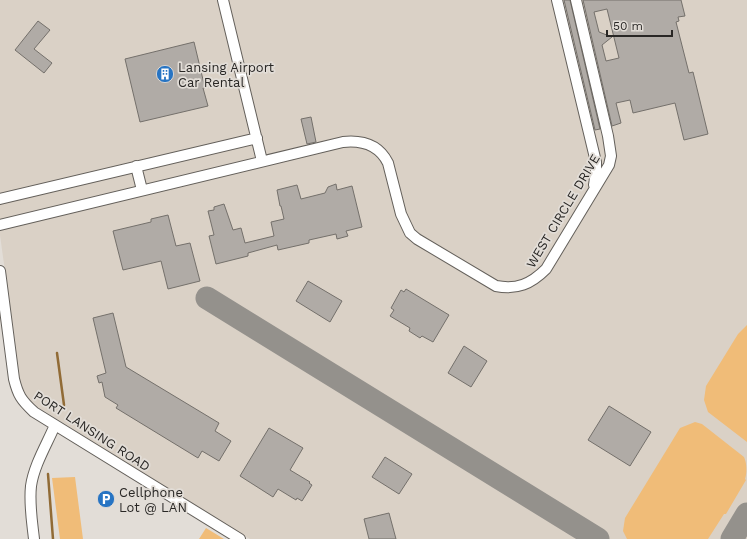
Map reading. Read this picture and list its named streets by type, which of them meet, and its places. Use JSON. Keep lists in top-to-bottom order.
{
  "streets": {
    "street": ["WEST CIRCLE DRIVE", "PORT LANSING ROAD"]
  },
  "places": {
    "building": ["Lansing Airport Car Rental"],
    "parking": ["Cellphone Lot @ LAN"]
  },
  "scale_bar": "50 m"
}
